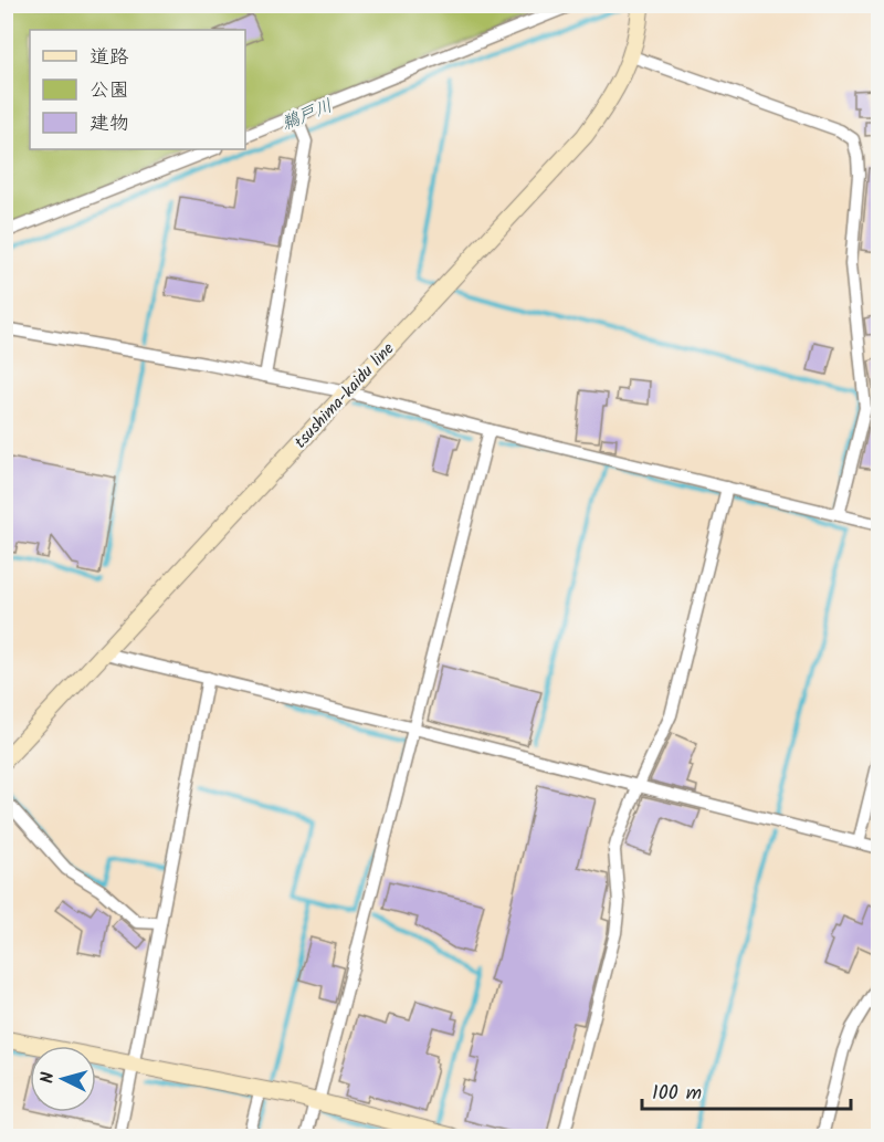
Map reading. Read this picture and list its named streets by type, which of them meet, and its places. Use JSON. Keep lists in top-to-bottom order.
{
  "streets": {
    "main road": ["tsushima-kaidu line"]
  },
  "water": ["鵜戸川"],
  "legend": ["道路", "公園", "建物"],
  "scale_bar": "100 m",
  "north": "left"
}
